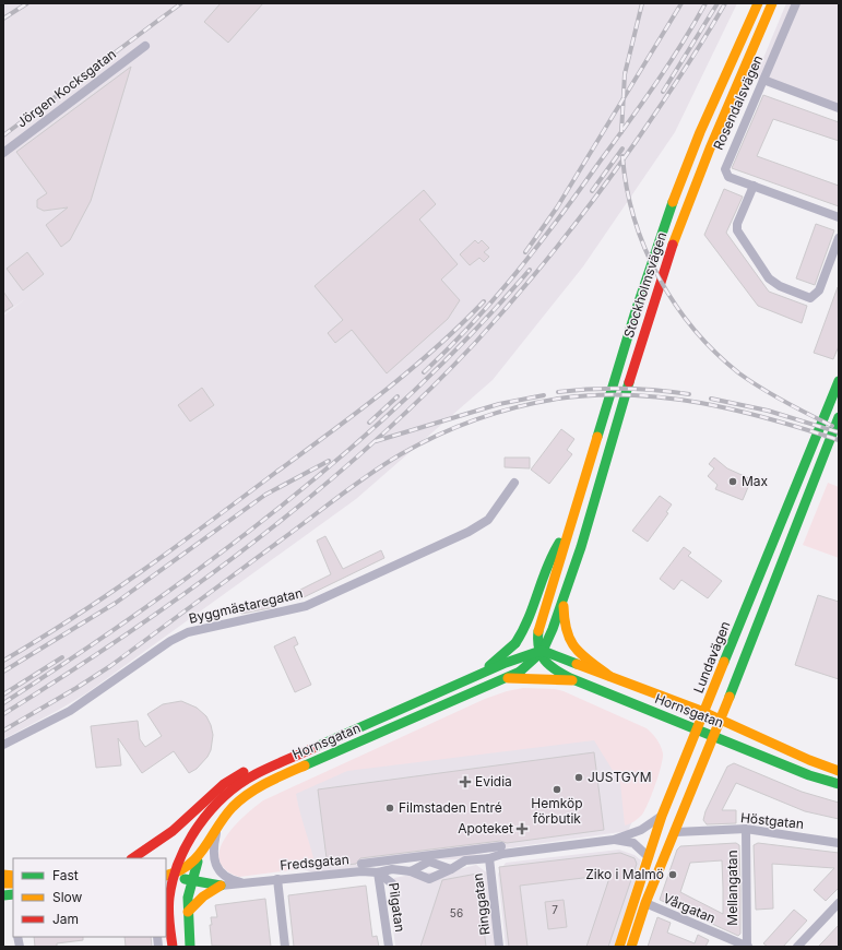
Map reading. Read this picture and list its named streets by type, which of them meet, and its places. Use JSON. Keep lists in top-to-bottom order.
{
  "streets": {
    "main road": ["Stockholmsvägen", "Lundavägen", "Hornsgatan"],
    "street": [
      "Jörgen Kocksgatan",
      "Rosendalsvägen",
      "Byggmästaregatan",
      "Höstgatan",
      "Fredsgatan",
      "Mellangatan",
      "Ringgatan",
      "Pilgatan",
      "Vårgatan"
    ]
  },
  "crossings": [
    ["Stockholmsvägen", "Hornsgatan"],
    ["Lundavägen", "Hornsgatan"],
    ["Lundavägen", "Fredsgatan"],
    ["Höstgatan", "Mellangatan"],
    ["Fredsgatan", "Ringgatan"],
    ["Fredsgatan", "Pilgatan"],
    ["Mellangatan", "Vårgatan"]
  ],
  "places": {
    "other": [
      "Max",
      "JUSTGYM",
      "Hemköp förbutik",
      "Filmstaden Entré",
      "Ziko i Malmö"
    ],
    "health": ["Evidia", "Apoteket"]
  },
  "house_numbers": ["7", "56"],
  "legend": ["Fast", "Slow", "Jam"]
}
